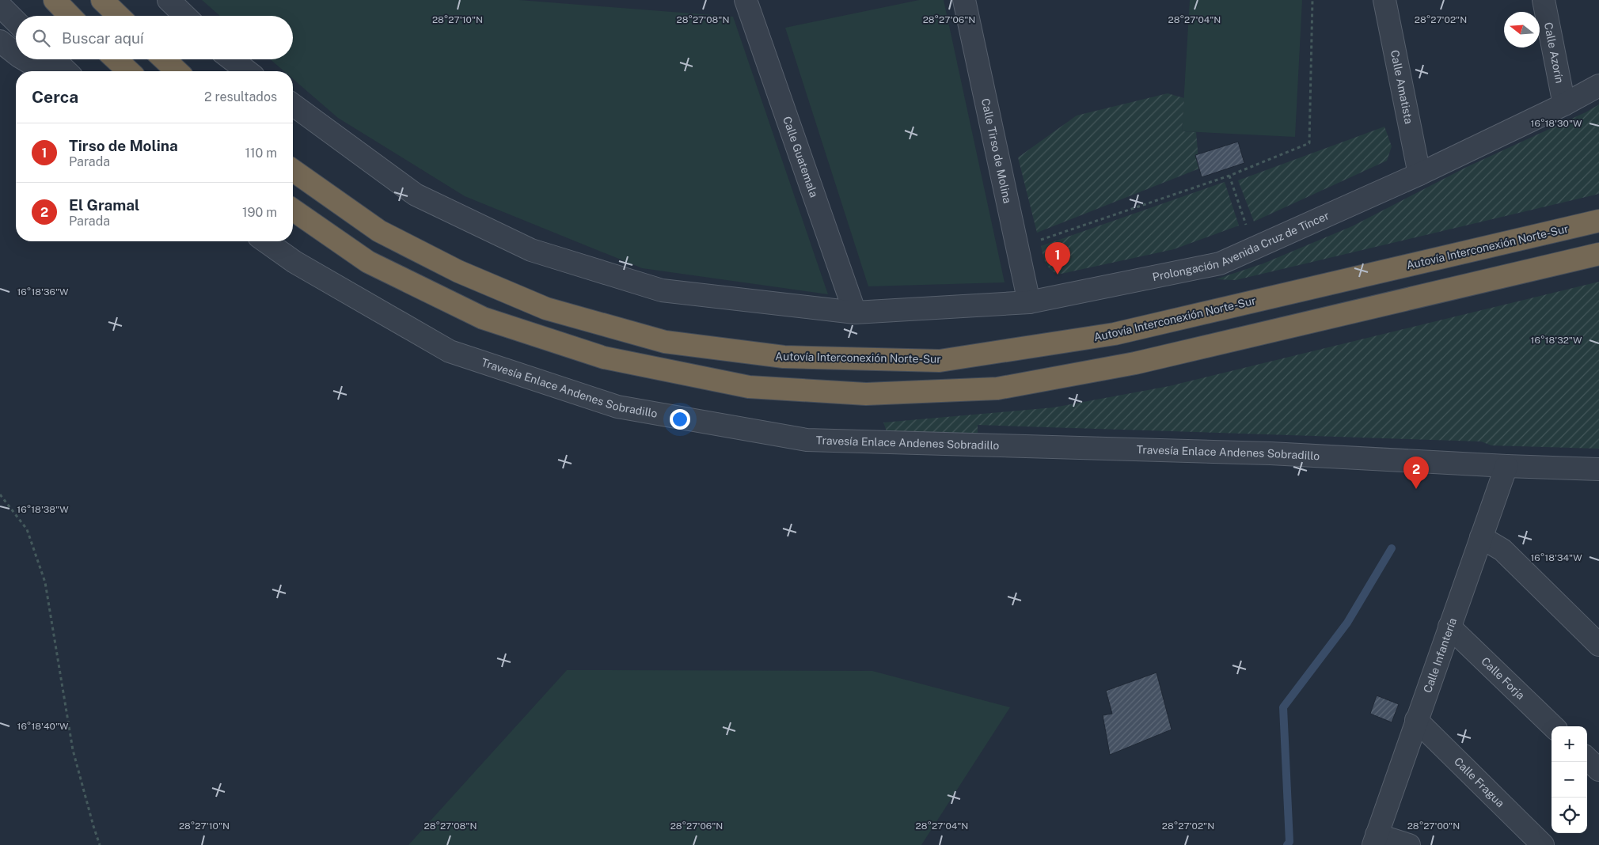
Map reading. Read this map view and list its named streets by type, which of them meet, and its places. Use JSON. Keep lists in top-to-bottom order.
{
  "streets": {
    "highway": ["Autovía Interconexión Norte-Sur"],
    "street": [
      "Calle Azorín",
      "Calle Amatista",
      "Calle Tirso de Molina",
      "Calle Guatemala",
      "Prolongación Avenida Cruz de Tíncer",
      "Travesía Enlace Andenes Sobradillo",
      "Calle Infantería",
      "Calle Forja",
      "Calle Fragua"
    ]
  },
  "crossings": [
    ["Calle Azorín", "Prolongación Avenida Cruz de Tíncer"],
    ["Calle Amatista", "Prolongación Avenida Cruz de Tíncer"],
    ["Calle Tirso de Molina", "Prolongación Avenida Cruz de Tíncer"],
    ["Calle Guatemala", "Prolongación Avenida Cruz de Tíncer"],
    ["Travesía Enlace Andenes Sobradillo", "Calle Infantería"],
    ["Calle Infantería", "Calle Forja"],
    ["Calle Infantería", "Calle Fragua"]
  ],
  "north": "left",
  "page": {
    "search": "Buscar aquí",
    "heading": ["Cerca", "2 resultados"],
    "list": [
      {
        "mark": "1",
        "name": "Tirso de Molina",
        "note": "Parada",
        "value": "110 m"
      },
      {
        "mark": "2",
        "name": "El Gramal",
        "note": "Parada",
        "value": "190 m"
      }
    ],
    "pins": ["1", "2"],
    "map_buttons": ["+", "−"]
  },
  "coordinates": [
    "28°27'10\"N",
    "28°27'08\"N",
    "28°27'06\"N",
    "28°27'04\"N",
    "28°27'02\"N",
    "16°18'30\"W",
    "16°18'36\"W",
    "16°18'32\"W",
    "16°18'38\"W",
    "16°18'34\"W",
    "16°18'40\"W",
    "28°27'00\"N"
  ]
}
